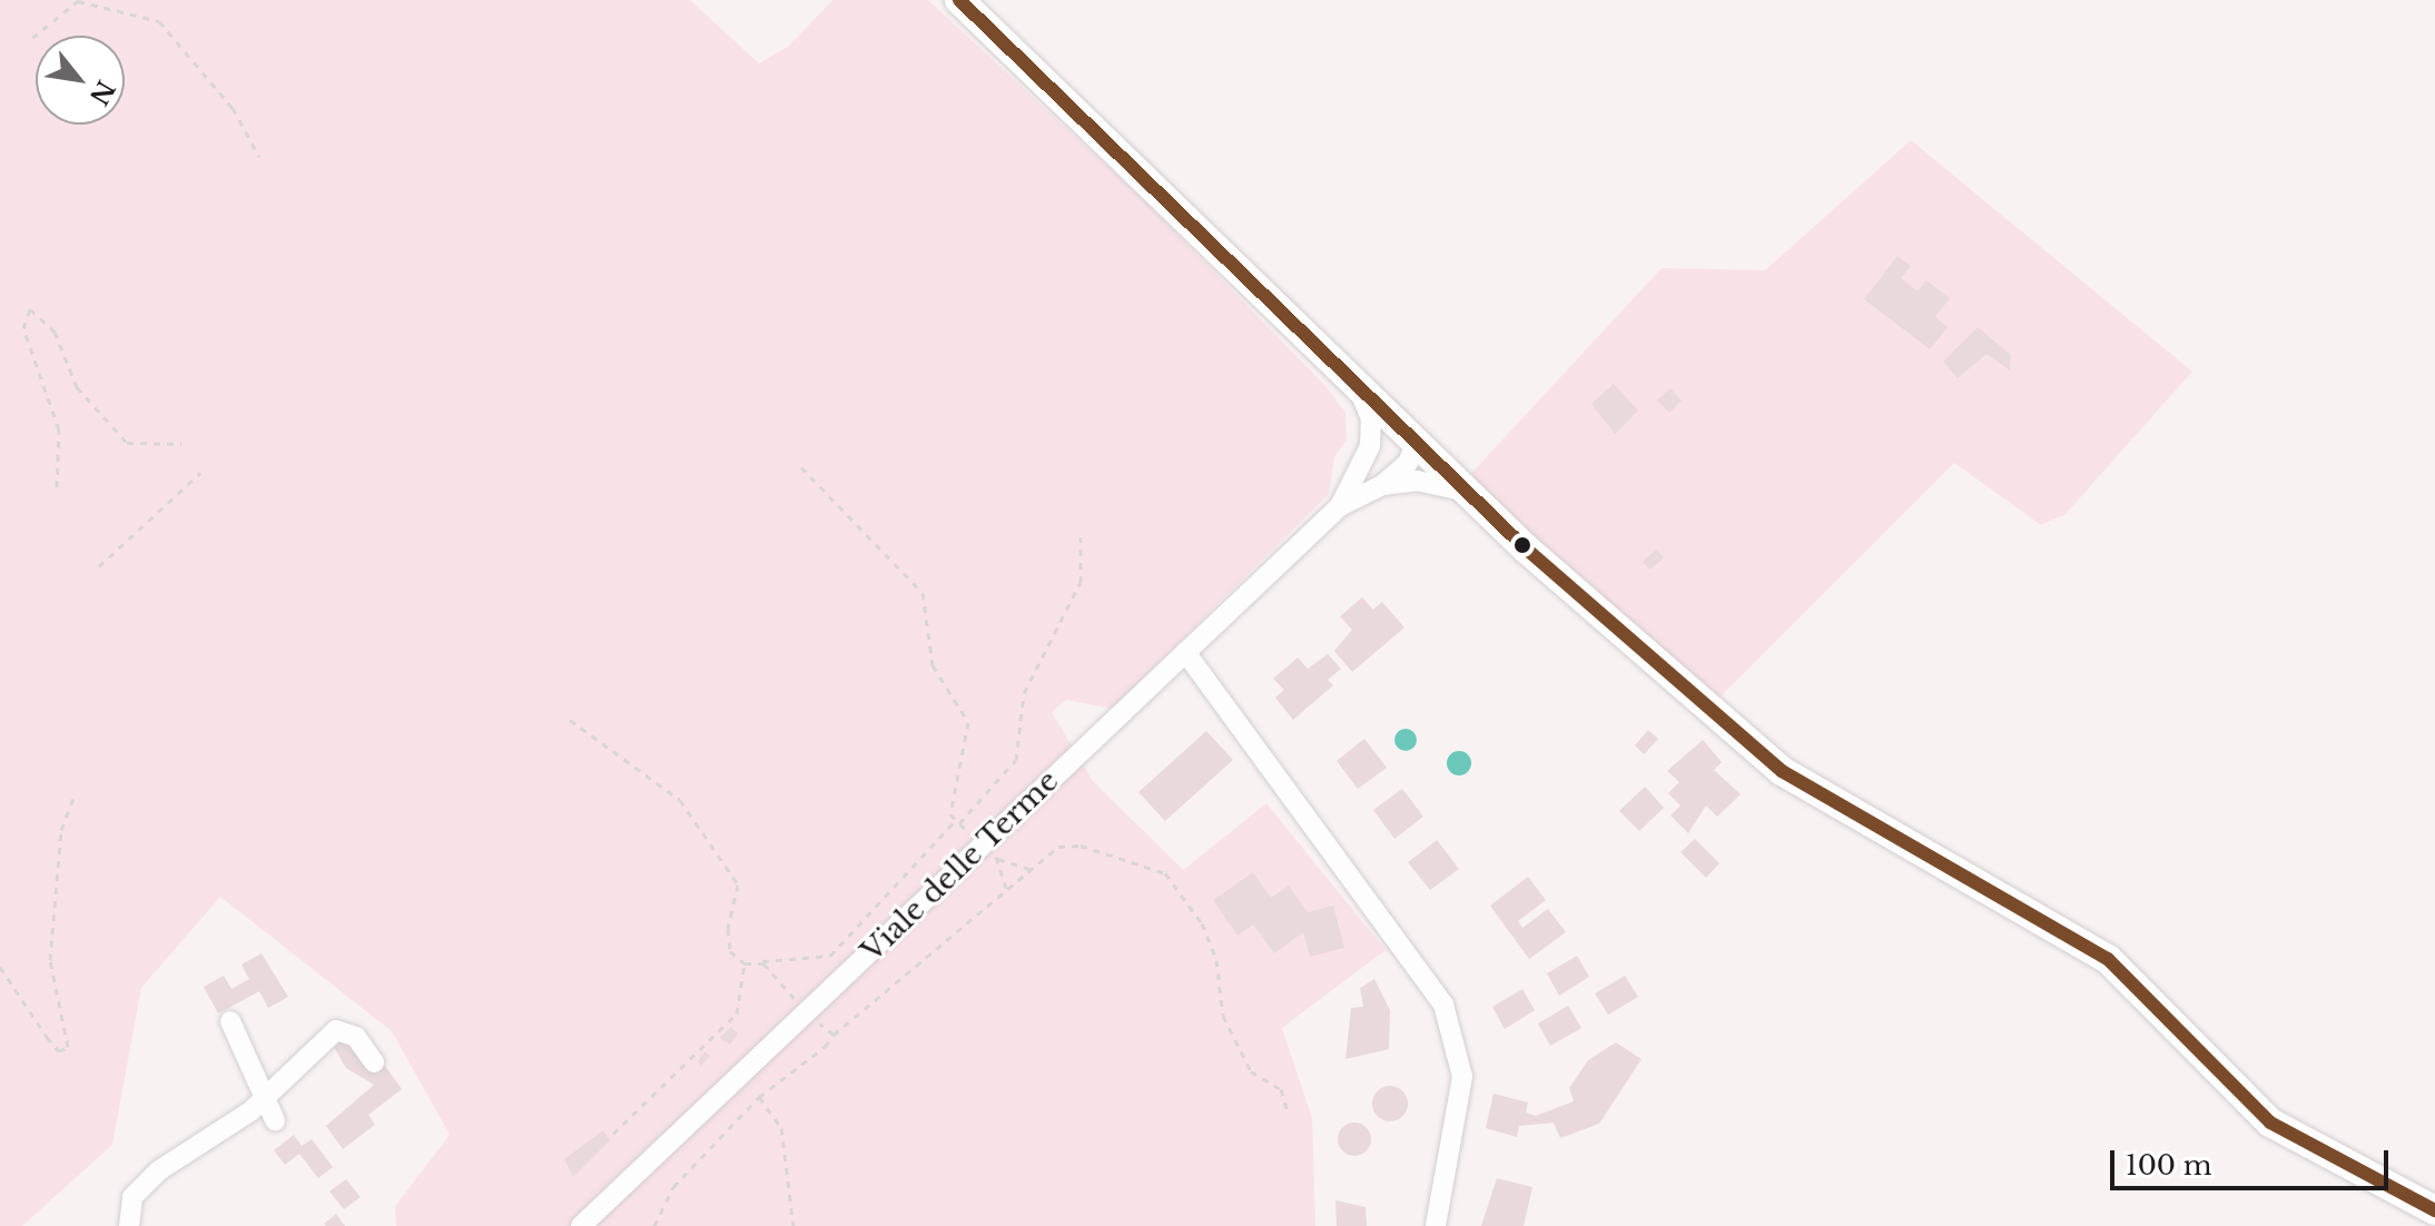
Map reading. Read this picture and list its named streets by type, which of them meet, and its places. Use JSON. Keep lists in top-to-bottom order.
{
  "streets": {
    "street": ["Viale delle Terme"]
  },
  "scale_bar": "100 m",
  "north": "bottom right"
}
